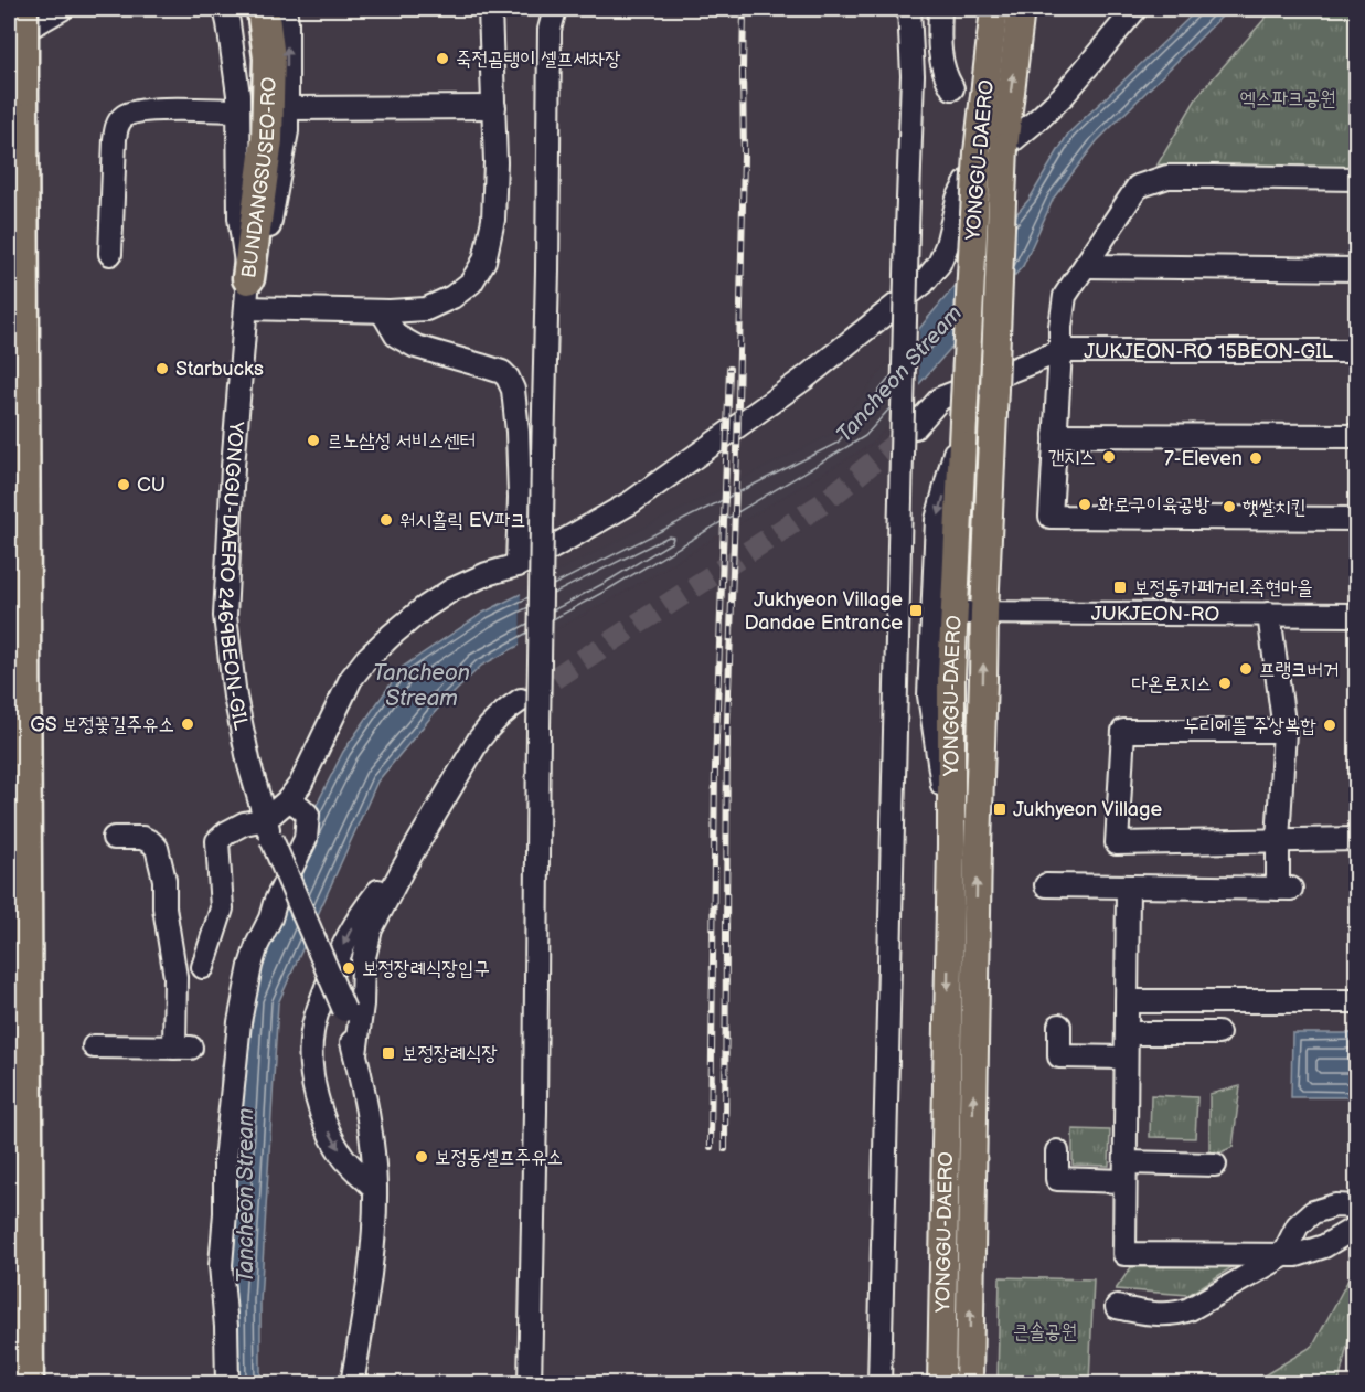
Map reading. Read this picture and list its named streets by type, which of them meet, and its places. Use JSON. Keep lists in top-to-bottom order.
{
  "streets": {
    "highway": ["BUNDANGSUSEO-RO"],
    "main road": ["YONGGU-DAERO"],
    "street": ["JUKJEON-RO 15BEON-GIL", "YONGGU-DAERO 2469BEON-GIL", "JUKJEON-RO"]
  },
  "crossings": [
    ["YONGGU-DAERO", "JUKJEON-RO"],
    ["BUNDANGSUSEO-RO", "YONGGU-DAERO 2469BEON-GIL"]
  ],
  "water": ["Tancheon Stream"],
  "parks": ["엑스파크공원", "큰솔공원"],
  "places": {
    "other": [
      "죽전곰탱이 셀프세차장",
      "Starbucks",
      "르노삼성 서비스센터",
      "갠지스",
      "7-Eleven",
      "CU",
      "화로구이육공방",
      "햇쌀치킨",
      "워시홀릭 EV파크",
      "프랭크버거",
      "다온로지스",
      "GS 보정꽃길주유소",
      "누리에뜰 주상복합",
      "보정장례식장입구",
      "보정동셀프주유소"
    ],
    "transit": [
      "보정동카페거리.죽현마을",
      "Jukhyeon Village Dandae Entrance",
      "Jukhyeon Village",
      "보정장례식장"
    ]
  }
}
